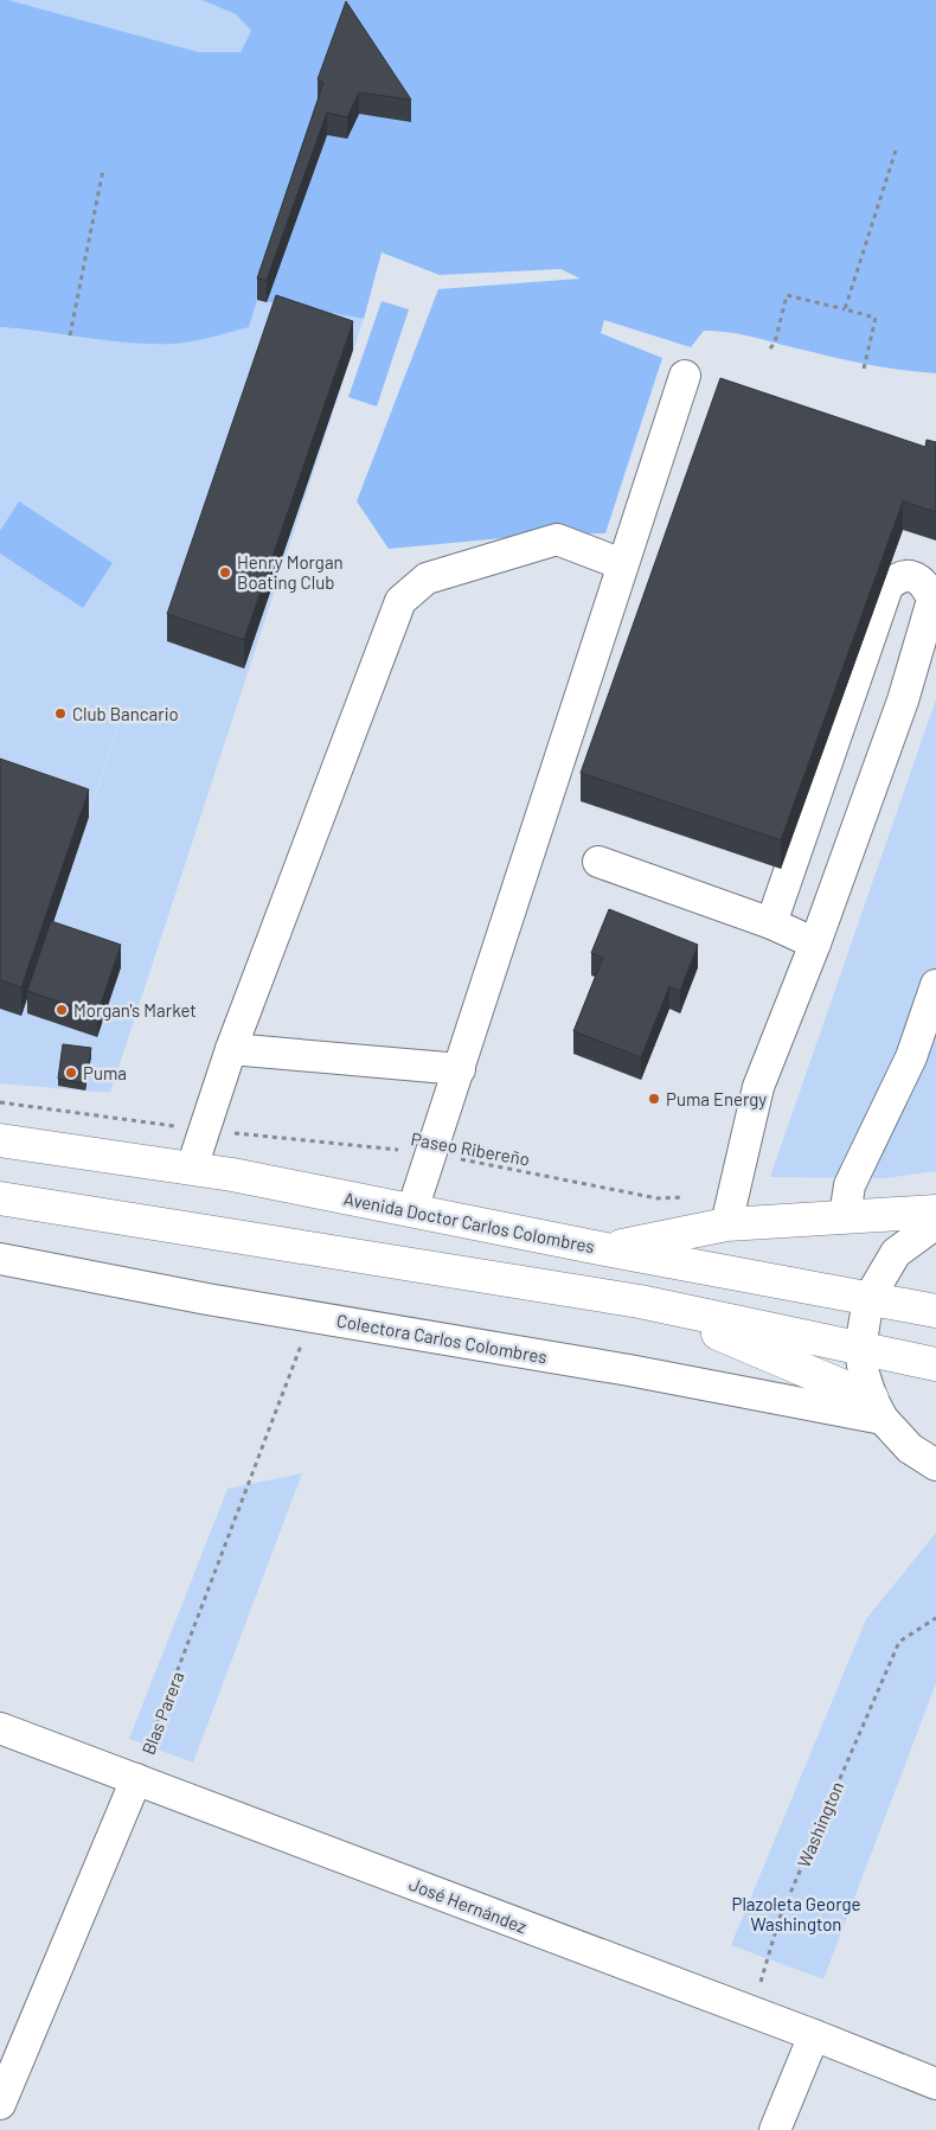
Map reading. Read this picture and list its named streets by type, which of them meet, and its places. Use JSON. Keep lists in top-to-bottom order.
{
  "streets": {
    "main road": ["Avenida Doctor Carlos Colombres"],
    "street": ["Colectora Carlos Colombres", "José Hernández"],
    "path": ["Paseo Ribereño", "Blas Parera", "Washington"]
  },
  "crossings": [
    ["Colectora Carlos Colombres", "Blas Parera"],
    ["Blas Parera", "José Hernández"],
    ["Washington", "José Hernández"]
  ],
  "parks": ["Plazoleta George Washington"],
  "places": [
    "Henry Morgan Boating Club",
    "Club Bancario",
    "Morgan's Market",
    "Puma",
    "Puma Energy"
  ]
}
